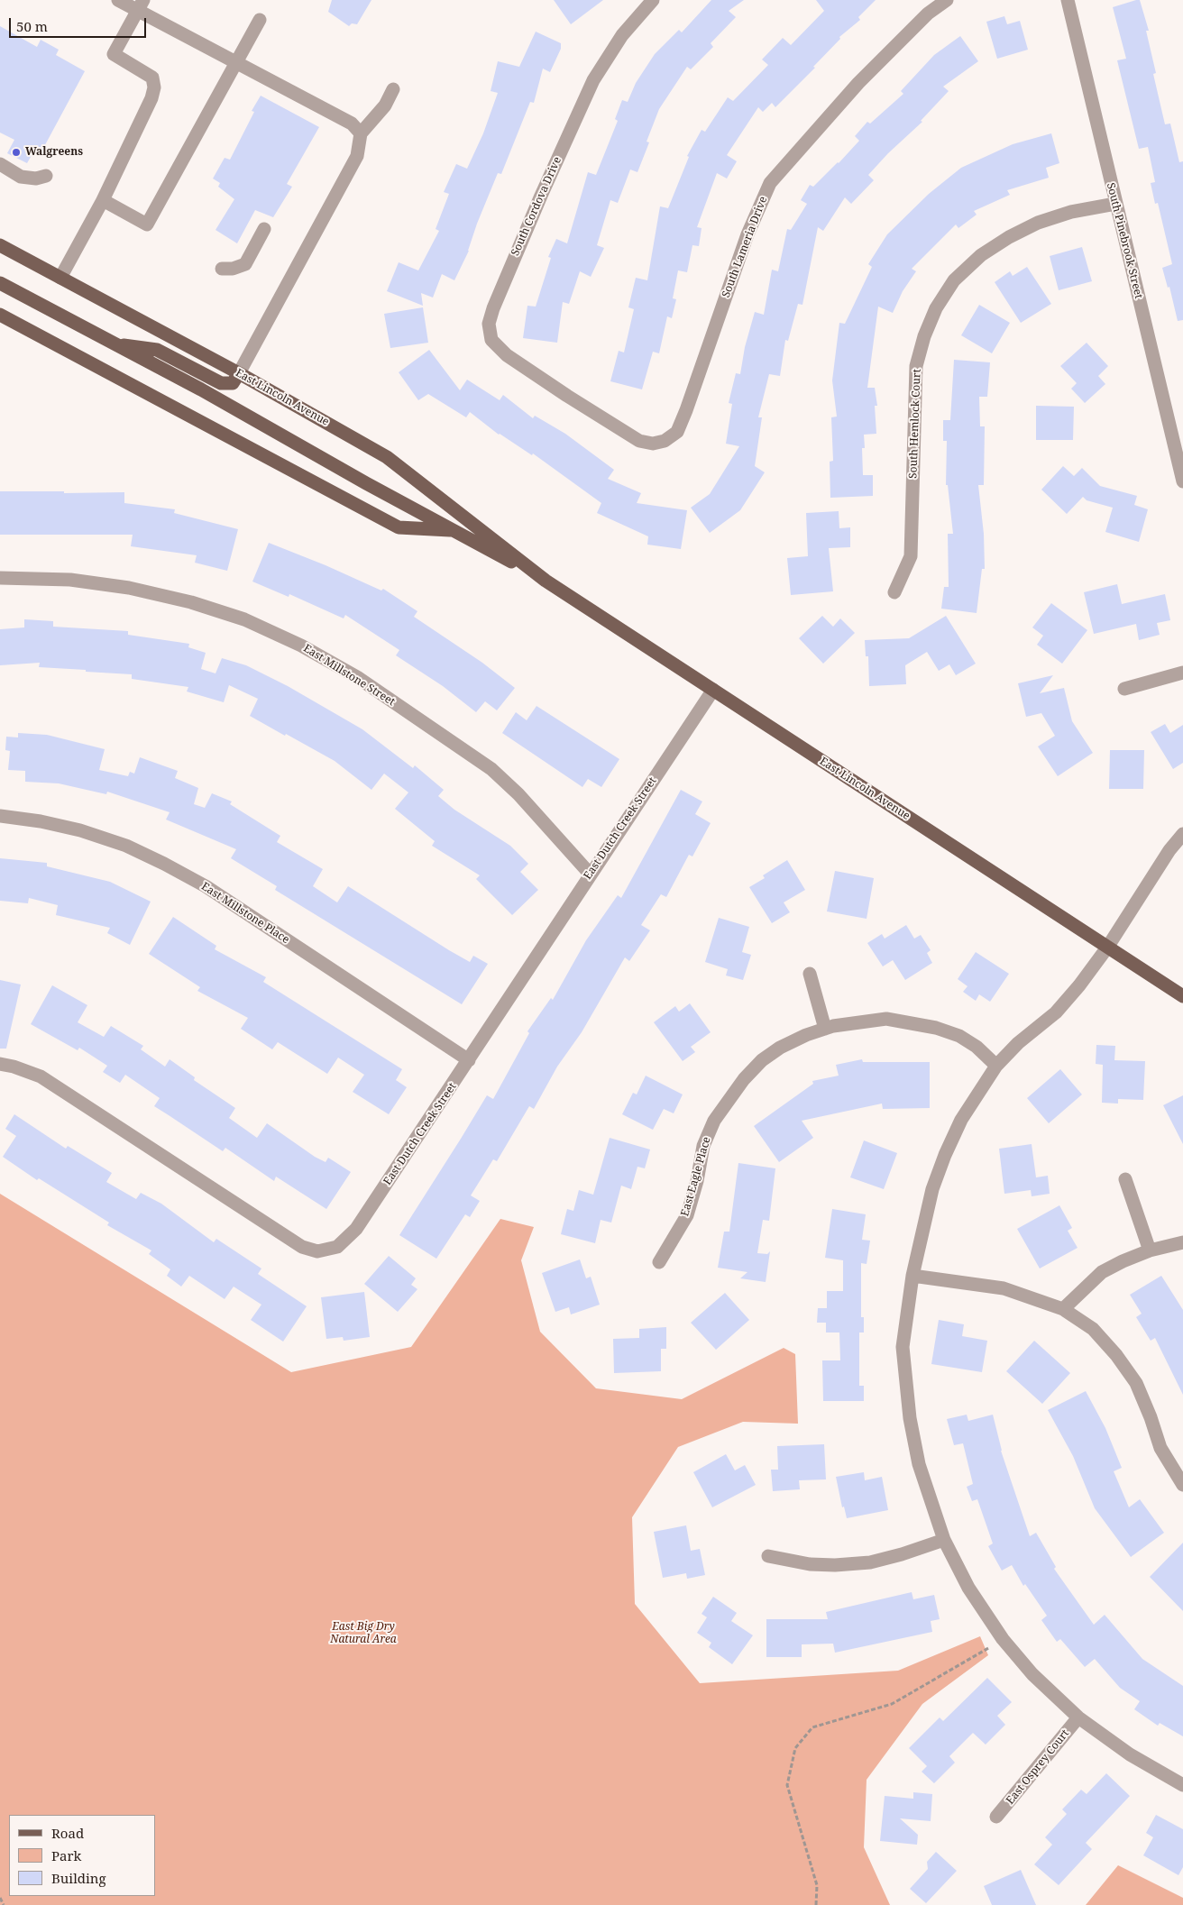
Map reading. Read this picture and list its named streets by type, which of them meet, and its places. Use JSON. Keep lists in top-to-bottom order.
{
  "streets": {
    "main road": ["East Lincoln Avenue"],
    "street": [
      "South Cordova Drive",
      "South Pinebrook Street",
      "South Lameria Drive",
      "South Hemlock Court",
      "East Millstone Street",
      "East Dutch Creek Street",
      "East Millstone Place",
      "East Eagle Place",
      "East Osprey Court"
    ]
  },
  "crossings": [
    ["South Cordova Drive", "South Lameria Drive"],
    ["South Pinebrook Street", "South Hemlock Court"],
    ["East Lincoln Avenue", "East Dutch Creek Street"],
    ["East Millstone Street", "East Dutch Creek Street"],
    ["East Dutch Creek Street", "East Millstone Place"]
  ],
  "parks": ["East Big Dry Natural Area"],
  "places": ["Walgreens"],
  "legend": ["Road", "Park", "Building"],
  "scale_bar": "50 m"
}
